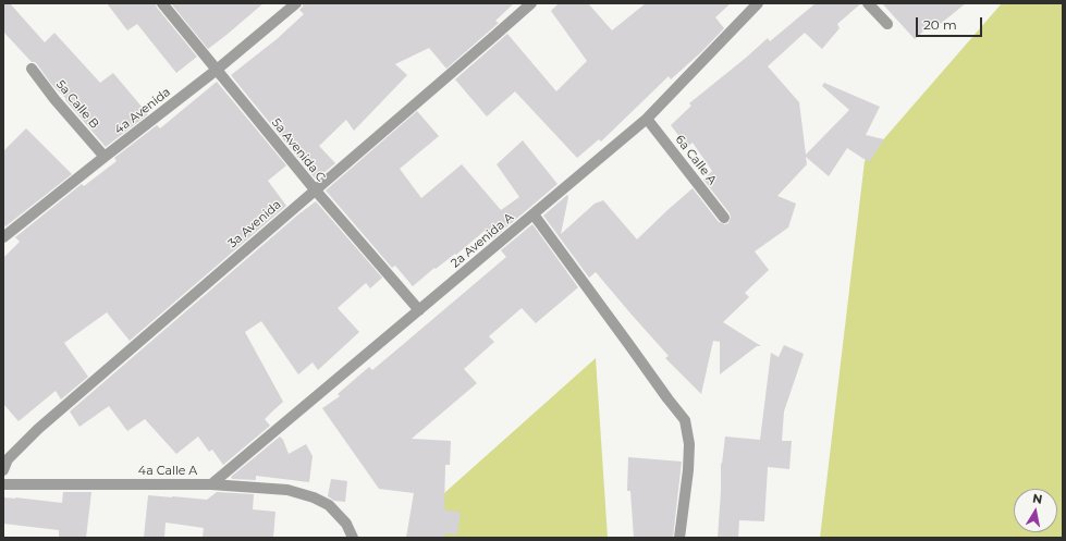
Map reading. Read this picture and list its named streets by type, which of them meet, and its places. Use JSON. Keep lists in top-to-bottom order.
{
  "streets": {
    "street": [
      "5a Calle B",
      "4a Avenida",
      "5a Avenida C",
      "6a Calle A",
      "3a Avenida",
      "2a Avenida A",
      "4a Calle A"
    ]
  },
  "crossings": [
    ["5a Calle B", "4a Avenida"],
    ["4a Avenida", "5a Avenida C"],
    ["5a Avenida C", "3a Avenida"],
    ["5a Avenida C", "2a Avenida A"],
    ["6a Calle A", "2a Avenida A"],
    ["2a Avenida A", "4a Calle A"]
  ],
  "scale_bar": "20 m",
  "north": "top"
}
